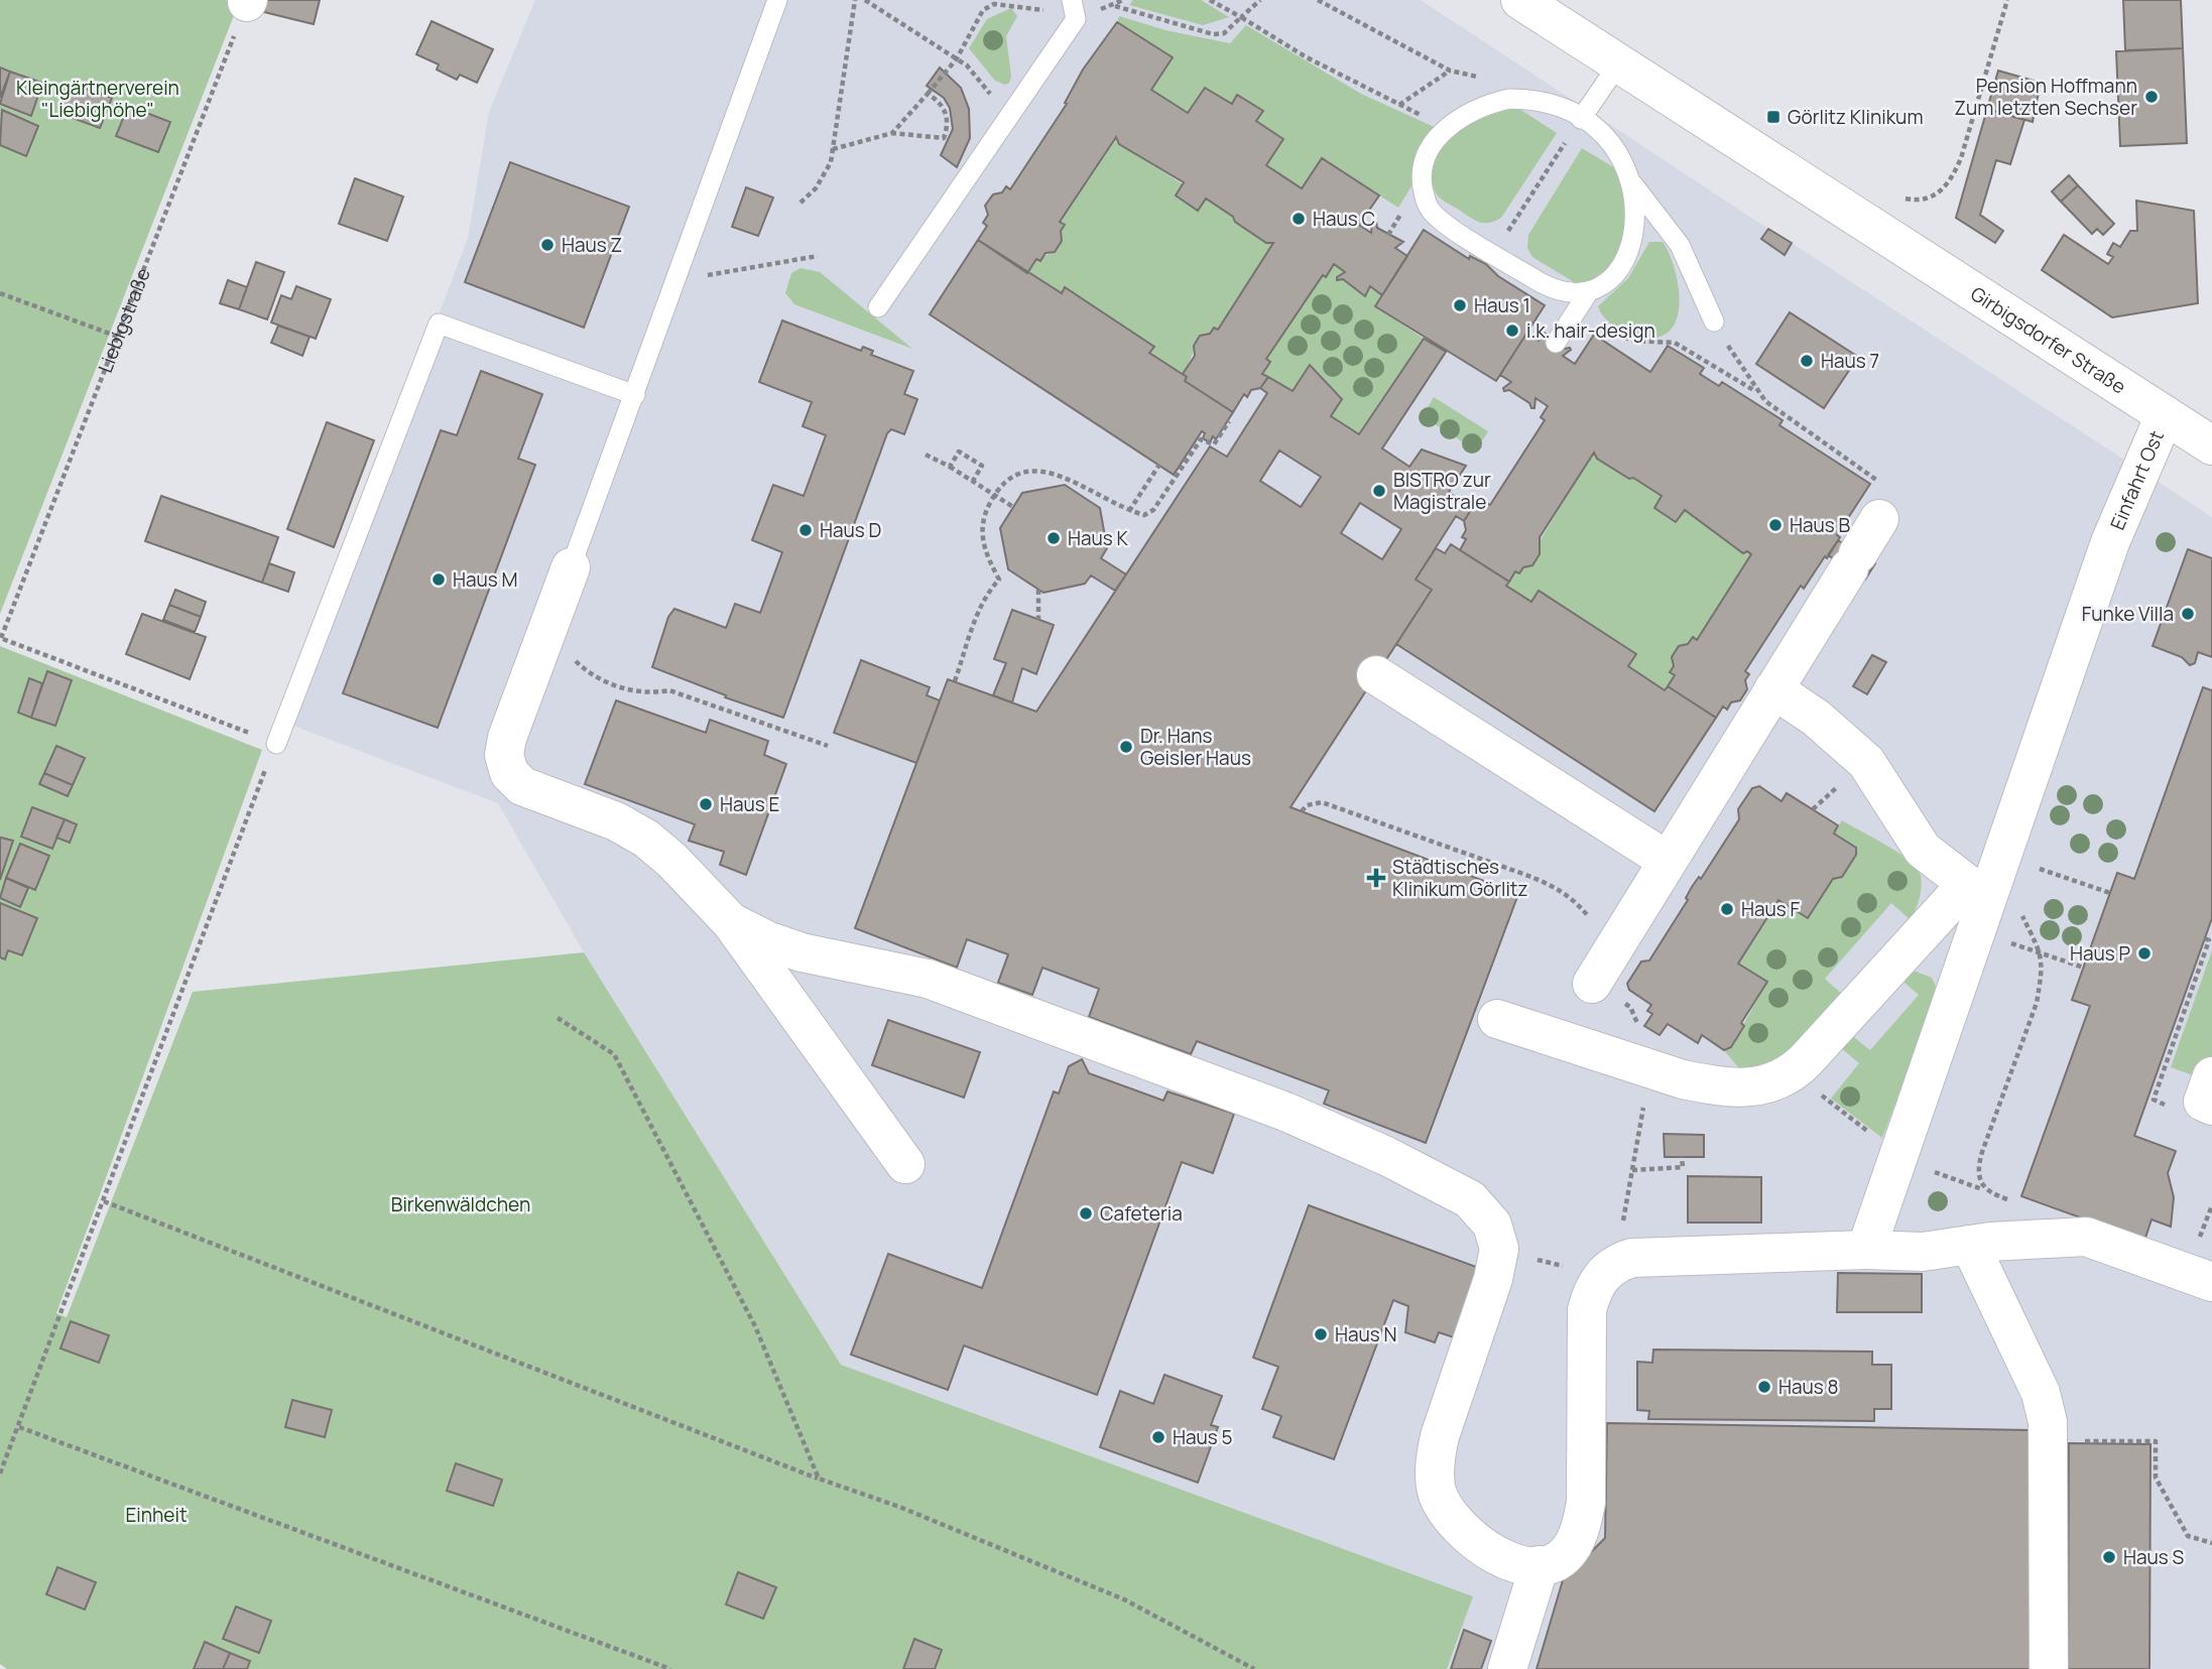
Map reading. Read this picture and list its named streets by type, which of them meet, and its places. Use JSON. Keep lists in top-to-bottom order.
{
  "streets": {
    "street": ["Girbigsdorfer Straße", "Einfahrt Ost"],
    "path": ["Liebigstraße"]
  },
  "crossings": [
    ["Girbigsdorfer Straße", "Einfahrt Ost"]
  ],
  "parks": ["Kleingärtnerverein \"Liebighöhe\"", "Birkenwäldchen", "Einheit"],
  "places": {
    "other": [
      "Pension Hoffmann Zum letzten Sechser",
      "Haus C",
      "Haus Z",
      "Haus 1",
      "i.k. hair-design",
      "Haus 7",
      "BISTRO zur Magistrale",
      "Haus B",
      "Haus D",
      "Haus K",
      "Haus M",
      "Funke Villa",
      "Dr. Hans Geisler Haus",
      "Haus E",
      "Haus F",
      "Haus P",
      "Cafeteria",
      "Haus N",
      "Haus 8",
      "Haus 5",
      "Haus S"
    ],
    "transit": ["Görlitz Klinikum"],
    "health": ["Städtisches Klinikum Görlitz"]
  }
}
